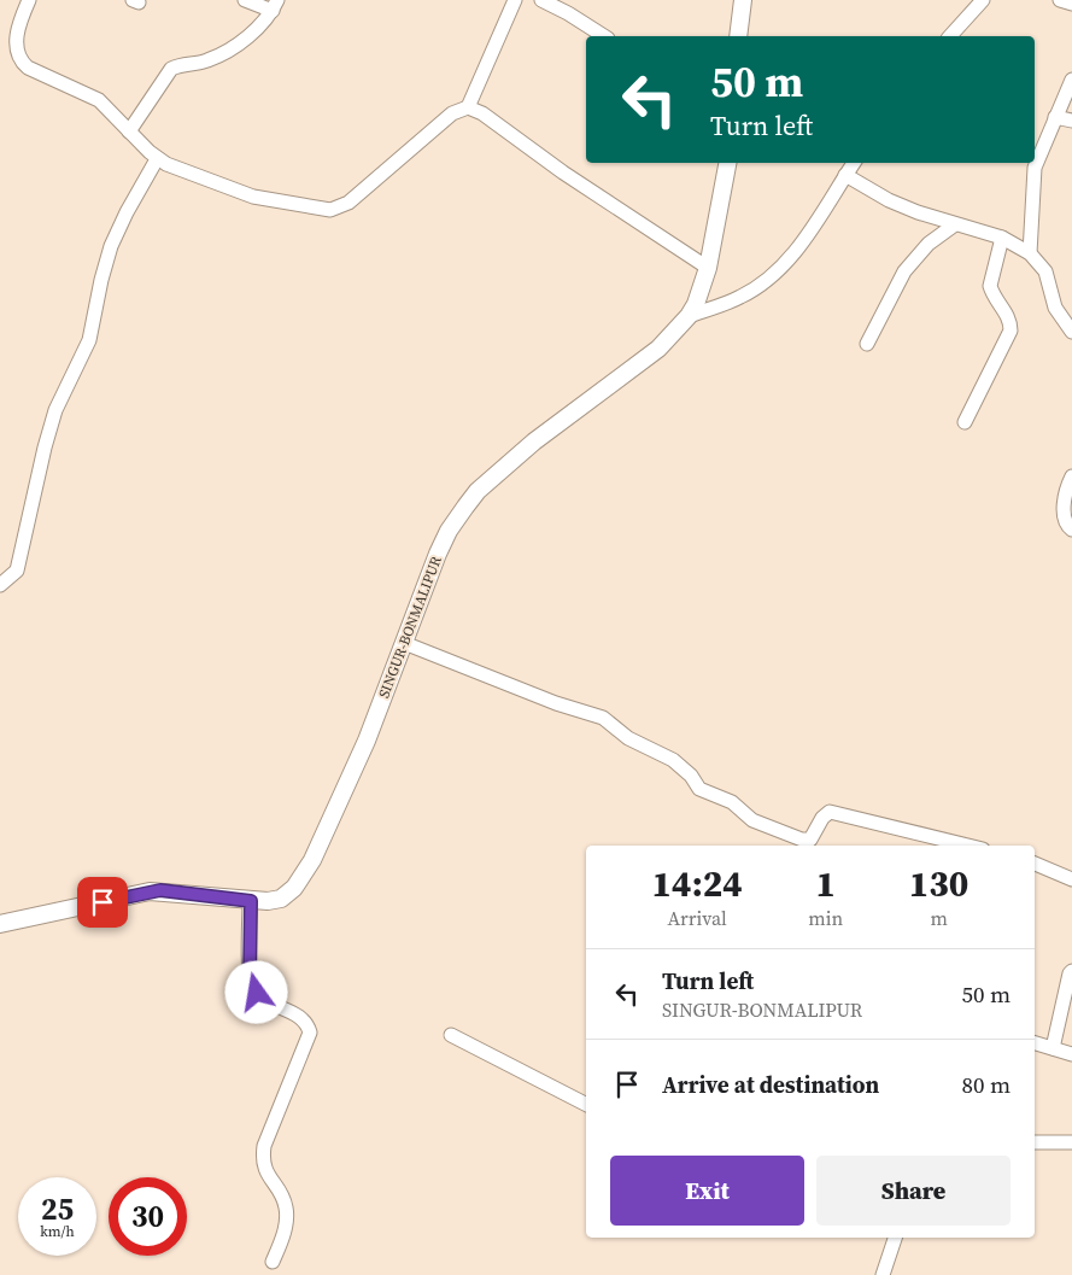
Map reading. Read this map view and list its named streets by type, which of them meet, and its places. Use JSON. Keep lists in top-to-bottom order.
{
  "streets": {
    "street": ["SINGUR-BONMALIPUR"]
  },
  "page": {
    "turn": ["50 m", "Turn left"],
    "eta": [
      "14:24",
      "Arrival",
      "1",
      "min",
      "130",
      "m"
    ],
    "list": [
      {
        "name": "Turn left",
        "note": "SINGUR-BONMALIPUR",
        "value": "50 m"
      },
      {
        "name": "Arrive at destination",
        "value": "80 m"
      }
    ],
    "buttons": ["Exit", "Share"],
    "speed": "25 km/h",
    "limit": "30"
  }
}
